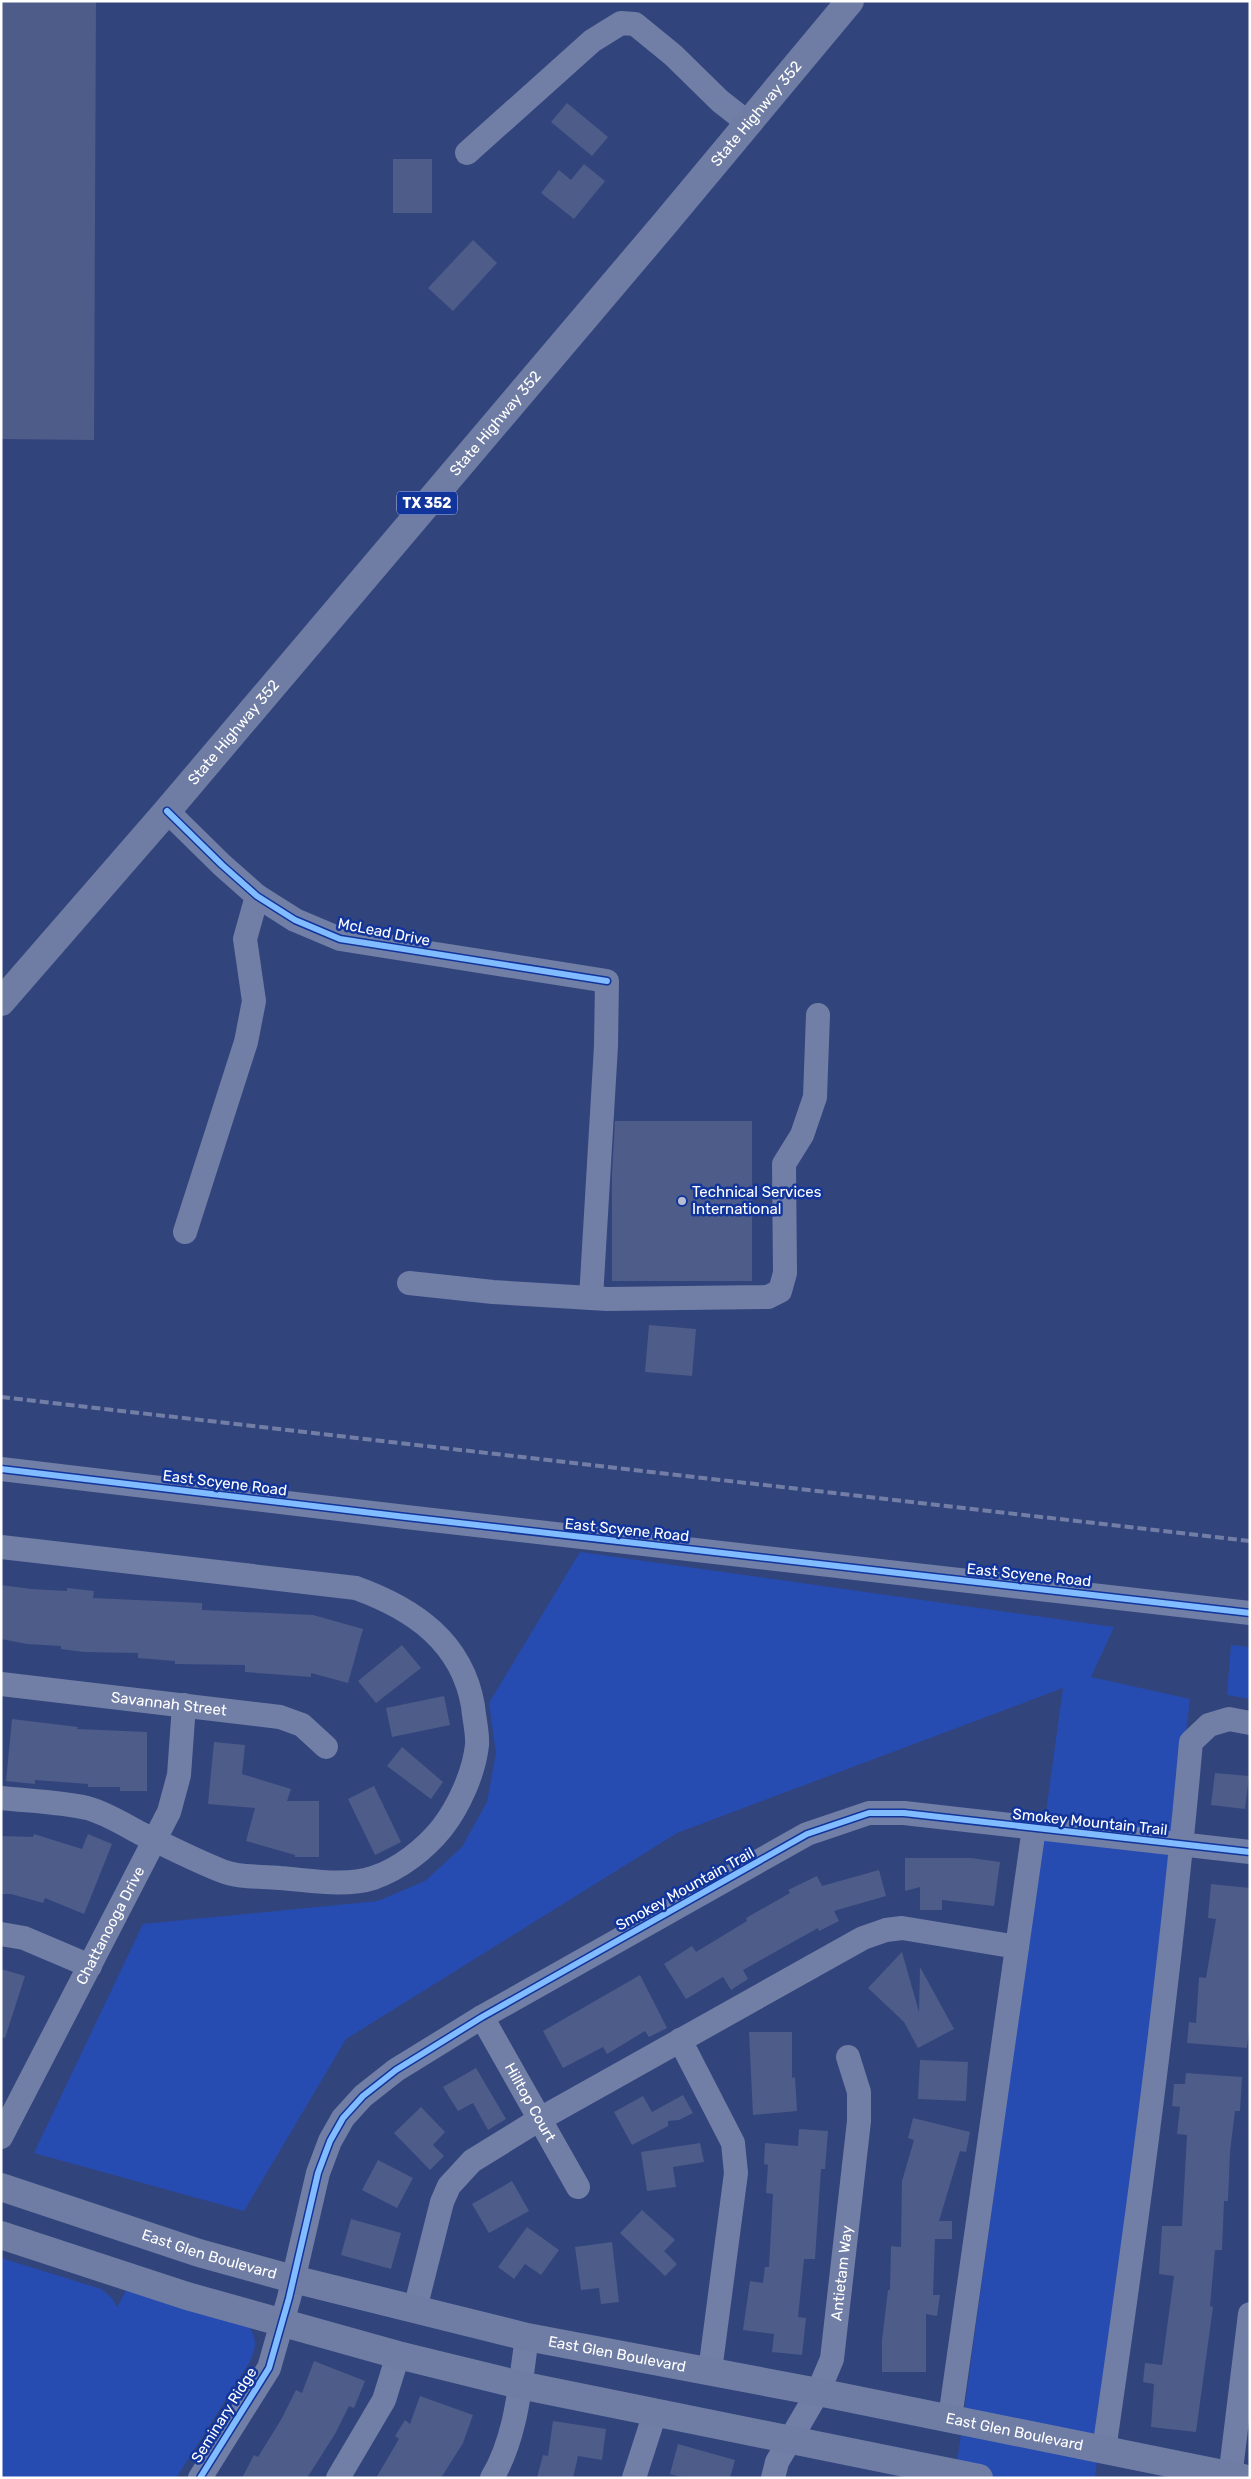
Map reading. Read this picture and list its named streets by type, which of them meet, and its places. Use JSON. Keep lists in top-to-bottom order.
{
  "streets": {
    "main road": ["State Highway 352", "TX 352", "East Glen Boulevard"],
    "street": [
      "McLead Drive",
      "East Scyene Road",
      "Savannah Street",
      "Smokey Mountain Trail",
      "Chattanooga Drive",
      "Hilltop Court",
      "Antietam Way",
      "Seminary Ridge"
    ]
  },
  "crossings": [
    ["State Highway 352", "McLead Drive"],
    ["Savannah Street", "Chattanooga Drive"],
    ["Smokey Mountain Trail", "Hilltop Court"],
    ["Smokey Mountain Trail", "East Glen Boulevard"],
    ["Smokey Mountain Trail", "Seminary Ridge"],
    ["East Glen Boulevard", "Antietam Way"],
    ["East Glen Boulevard", "Seminary Ridge"]
  ],
  "places": ["Technical Services International"]
}
